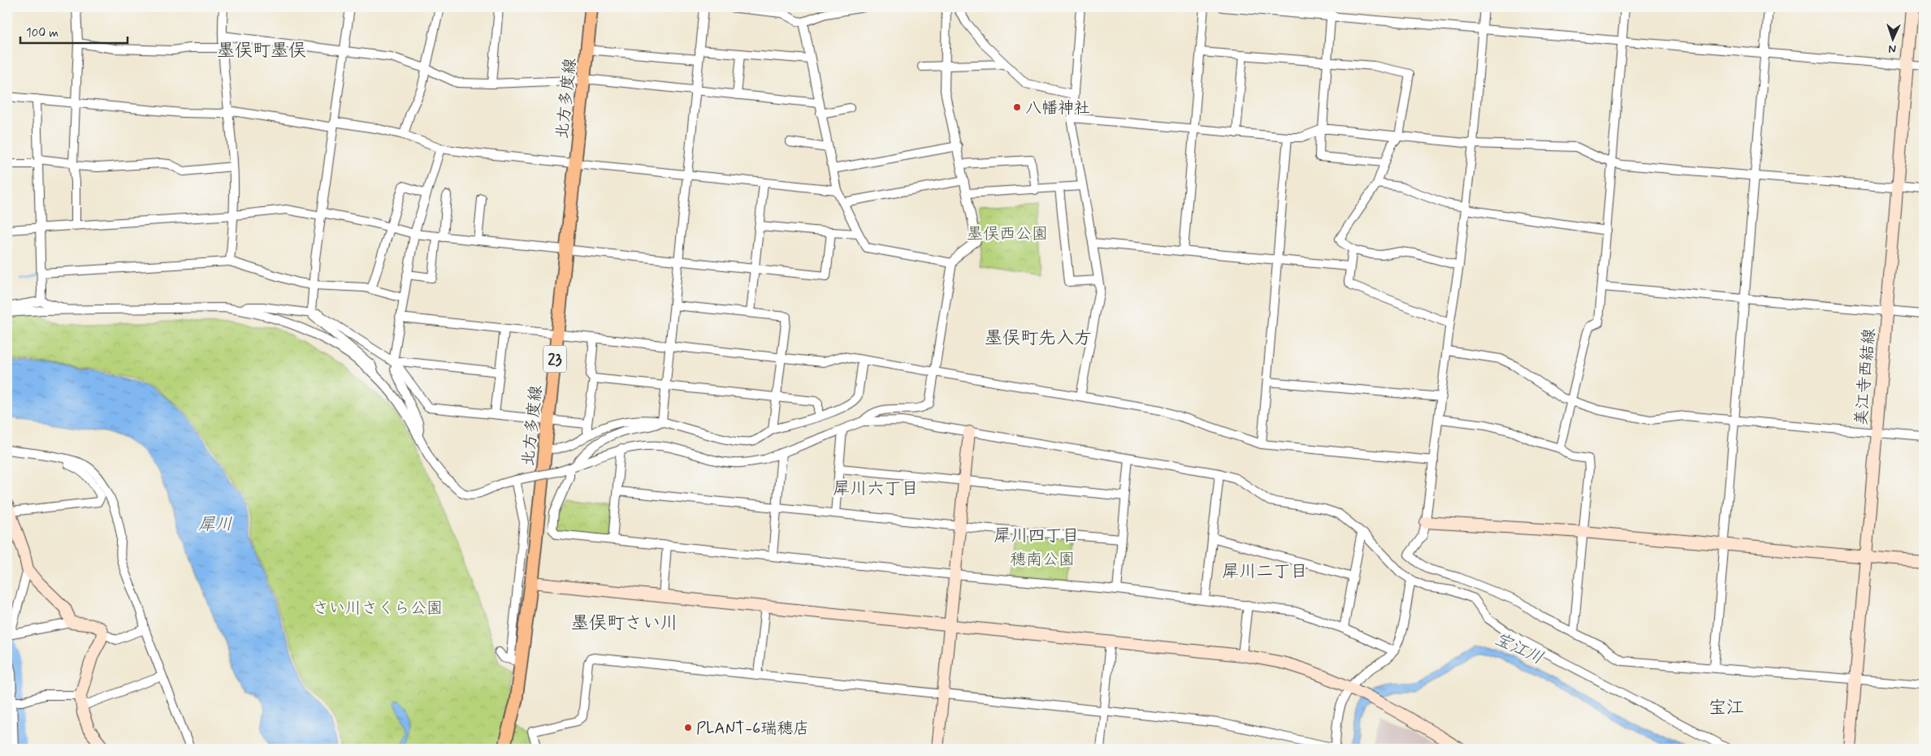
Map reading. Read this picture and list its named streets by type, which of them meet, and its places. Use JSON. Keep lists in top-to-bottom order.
{
  "streets": {
    "main road": ["北方多度線", "23"],
    "street": ["美江寺西結線"]
  },
  "districts": [
    "墨俣町墨俣",
    "墨俣町先入方",
    "犀川六丁目",
    "犀川四丁目",
    "犀川二丁目",
    "墨俣町さい川",
    "宝江"
  ],
  "water": ["犀川", "宝江川"],
  "parks": ["墨俣西公園", "穂南公園", "さい川さくら公園"],
  "places": ["八幡神社", "PLANT-6瑞穂店"],
  "scale_bar": "100 m",
  "north": "bottom"
}
